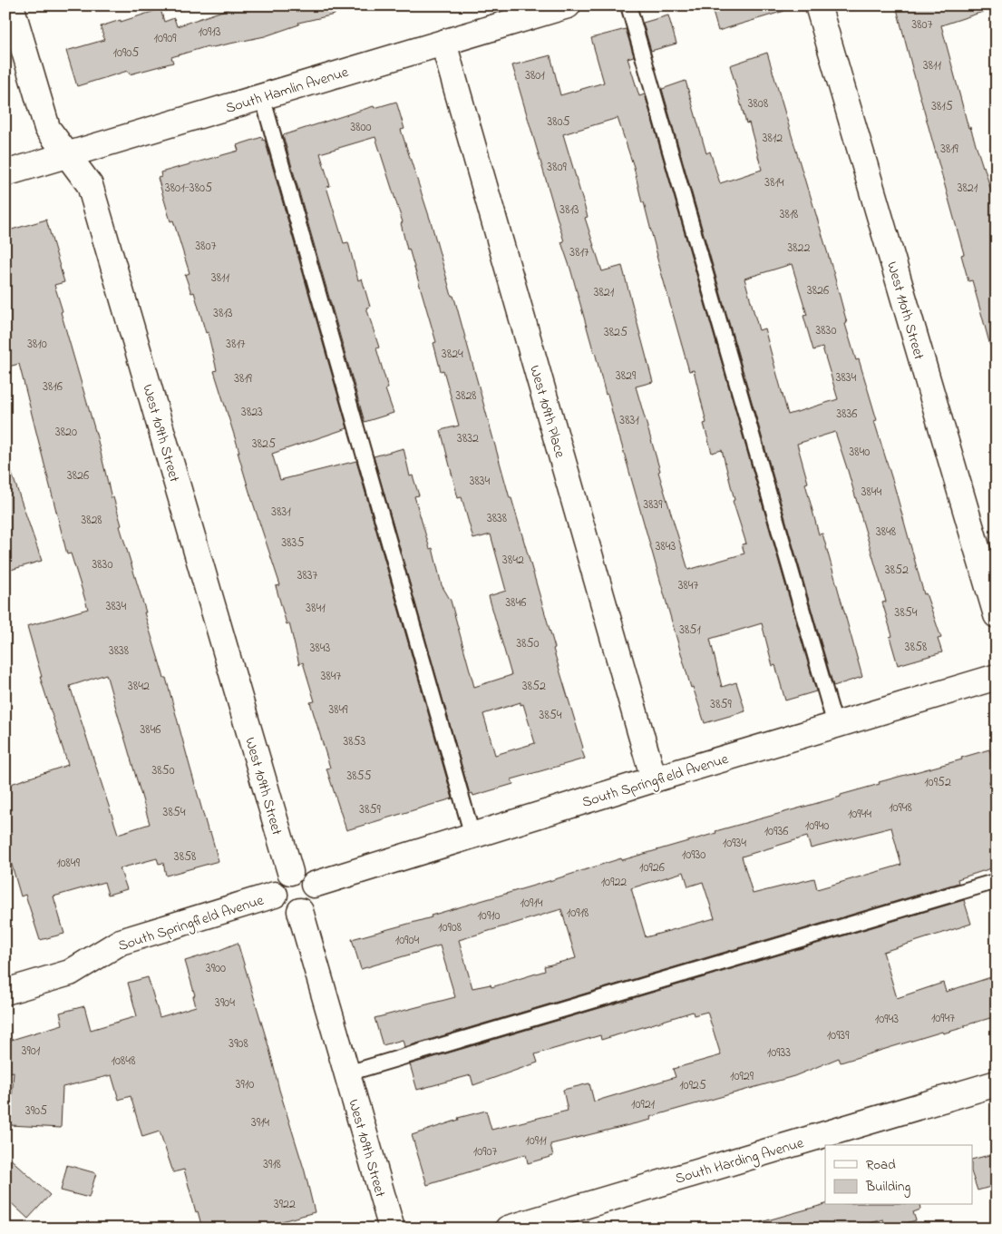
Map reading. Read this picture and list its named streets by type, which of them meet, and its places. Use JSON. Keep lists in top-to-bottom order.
{
  "streets": {
    "street": [
      "South Hamlin Avenue",
      "West 110th Street",
      "West 109th Place",
      "West 109th Street",
      "South Springfield Avenue",
      "South Harding Avenue"
    ]
  },
  "crossings": [
    ["South Hamlin Avenue", "West 109th Place"],
    ["South Hamlin Avenue", "West 109th Street"],
    ["West 109th Place", "South Springfield Avenue"],
    ["West 109th Street", "South Springfield Avenue"]
  ],
  "house_numbers": [
    "3807",
    "10913",
    "10909",
    "10905",
    "3811",
    "3801",
    "3808",
    "3815",
    "3805",
    "3800",
    "3812",
    "3819",
    "3809",
    "3814",
    "3801-3805",
    "3821",
    "3813",
    "3818",
    "3807",
    "3822",
    "3817",
    "3811",
    "3826",
    "3821",
    "3813",
    "3830",
    "3825",
    "3810",
    "3817",
    "3824",
    "3829",
    "3834",
    "3819",
    "3816",
    "3828",
    "3823",
    "3836",
    "3831",
    "3820",
    "3832",
    "3825",
    "3840",
    "3826",
    "3834",
    "3844",
    "3839",
    "3831",
    "3838",
    "3828",
    "3848",
    "3835",
    "3843",
    "3842",
    "3830",
    "3852",
    "3837",
    "3847",
    "3846",
    "3834",
    "3841",
    "3854",
    "3851",
    "3850",
    "3858",
    "3843",
    "3838",
    "3847",
    "3842",
    "3852",
    "3859",
    "3849",
    "3854",
    "3846",
    "3853",
    "3850",
    "3855",
    "10952",
    "10948",
    "3859",
    "3854",
    "10944",
    "10940",
    "10936",
    "10934",
    "10930",
    "3858",
    "10849",
    "10926",
    "10922",
    "10914",
    "10918",
    "10910",
    "10908",
    "10904",
    "3900",
    "3904",
    "10947",
    "10943",
    "10939",
    "3908",
    "3901",
    "10933",
    "10848",
    "10929",
    "3910",
    "10925",
    "10921",
    "3905",
    "3914",
    "10911",
    "10907",
    "3918",
    "3922"
  ],
  "legend": ["Road", "Building"]
}
